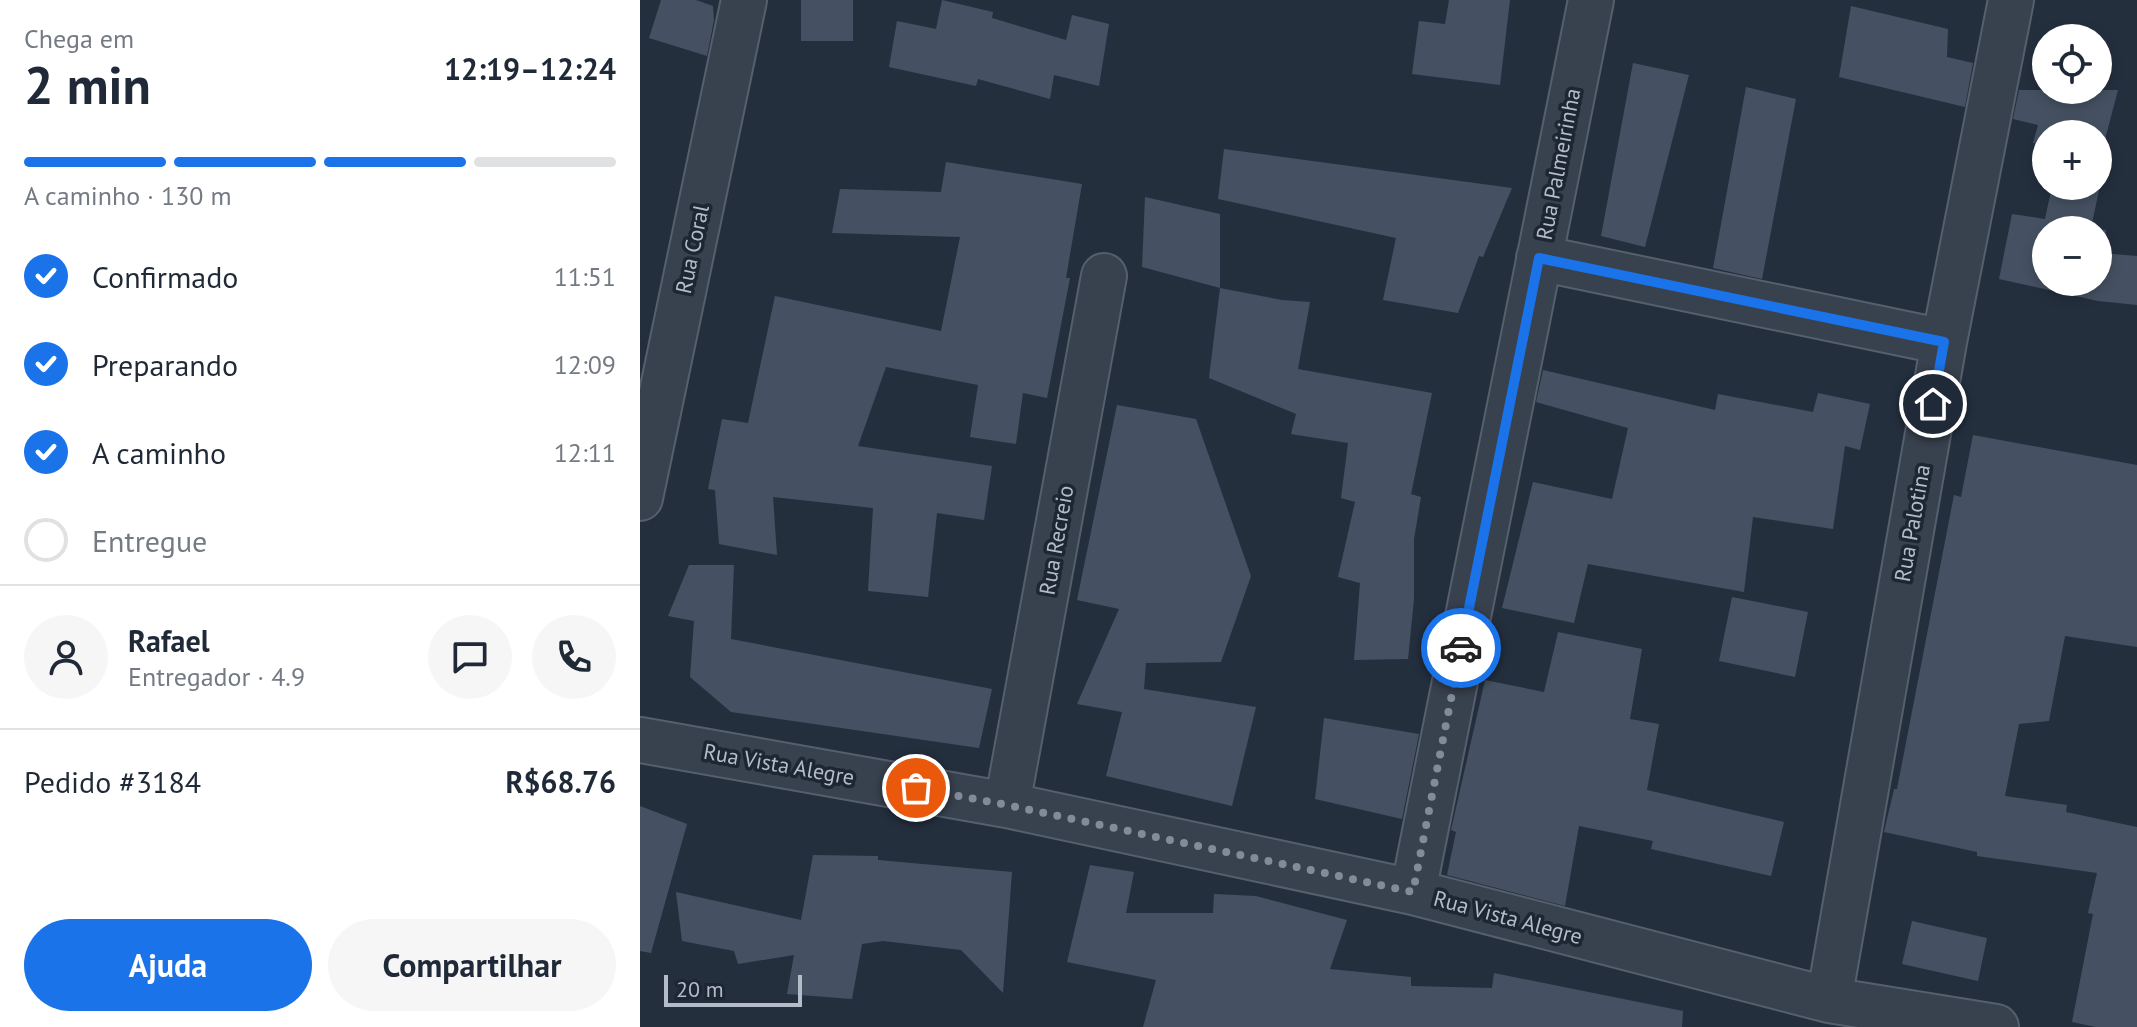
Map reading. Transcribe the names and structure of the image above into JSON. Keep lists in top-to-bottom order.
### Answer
{
  "streets": {
    "street": [
      "Rua Palmeirinha",
      "Rua Coral",
      "Rua Palotina",
      "Rua Recreio",
      "Rua Vista Alegre"
    ]
  },
  "crossings": [
    ["Rua Palmeirinha", "Rua Vista Alegre"],
    ["Rua Palotina", "Rua Vista Alegre"],
    ["Rua Recreio", "Rua Vista Alegre"]
  ],
  "scale_bar": "20 m",
  "page": {
    "heading": ["2 min", "Chega em", "12:19–12:24"],
    "panel": [
      "Rafael",
      "Entregador · 4.9",
      "Pedido #3184",
      "R$68.76"
    ],
    "map_buttons": ["+", "−"],
    "bar": "A caminho · 130 m",
    "list": [
      ["Confirmado", "11:51"],
      ["Preparando", "12:09"],
      ["A caminho", "12:11"],
      "Entregue"
    ],
    "buttons": ["Ajuda", "Compartilhar"],
    "scale": "20 m"
  }
}
